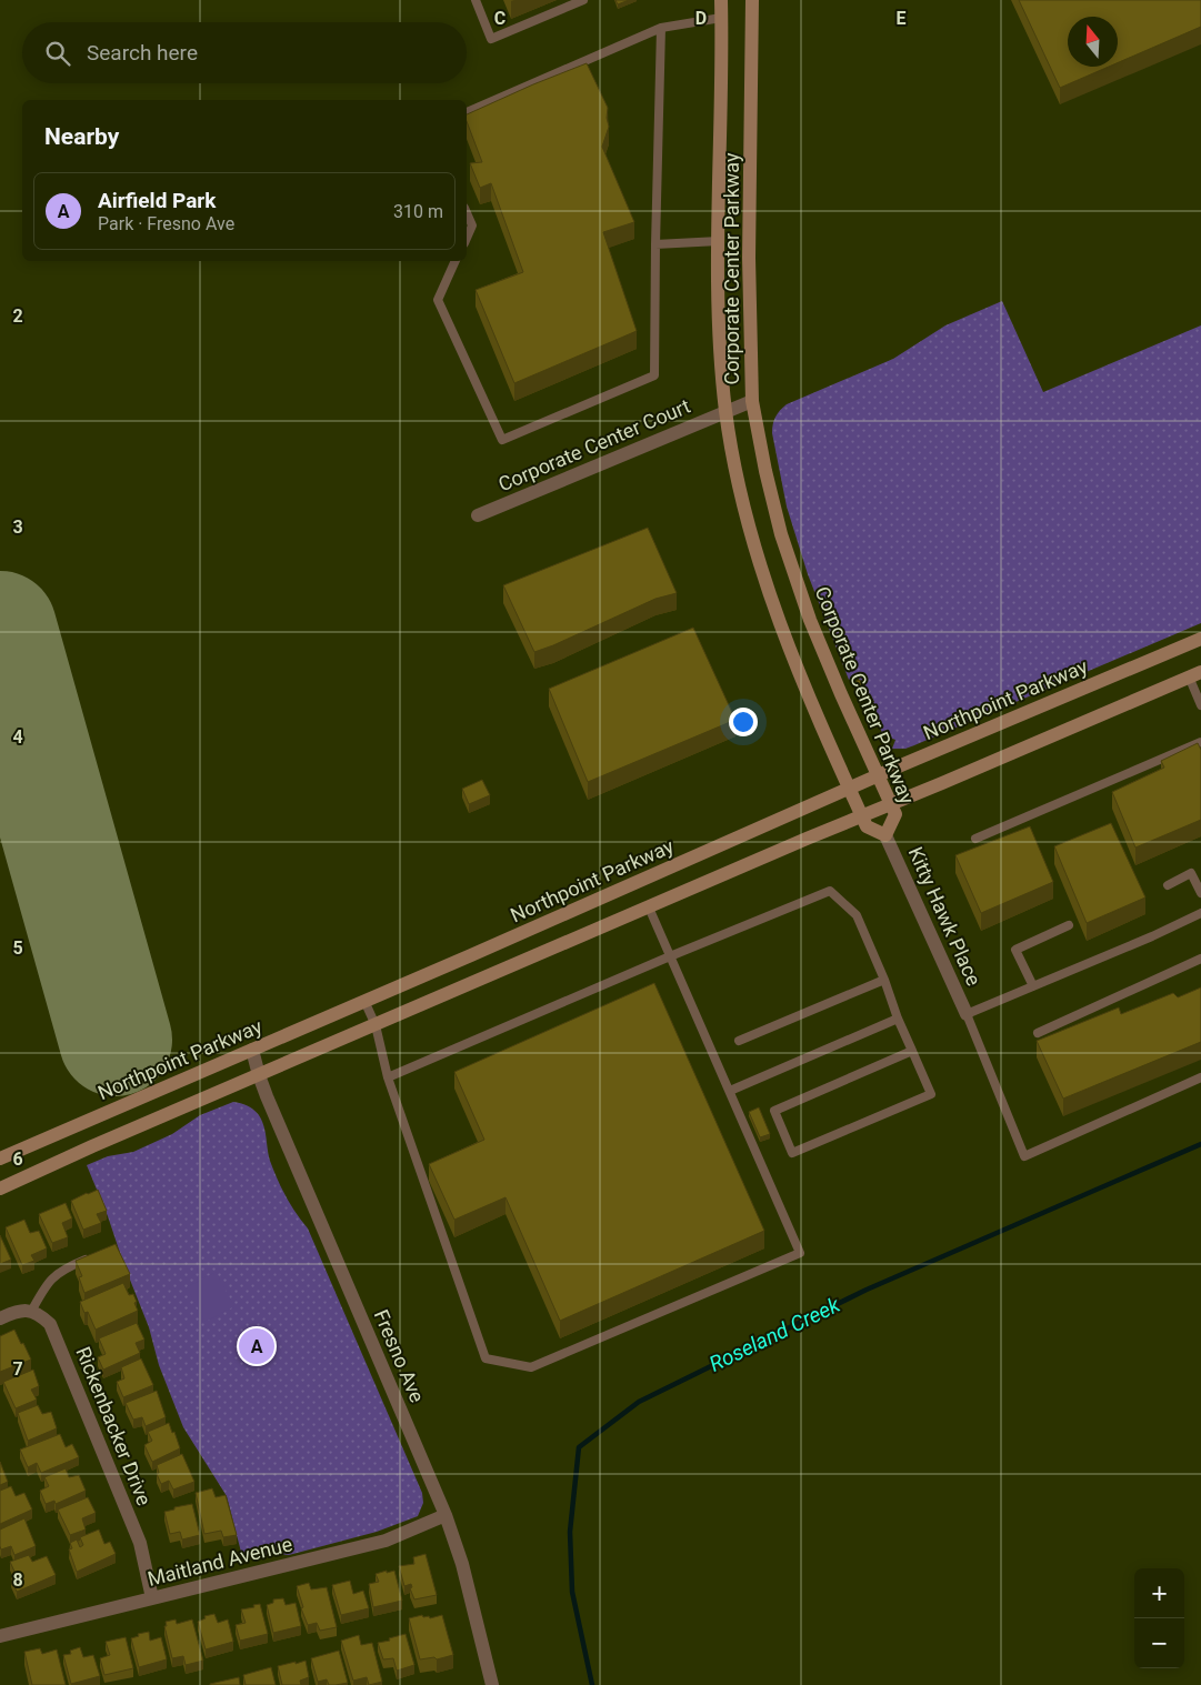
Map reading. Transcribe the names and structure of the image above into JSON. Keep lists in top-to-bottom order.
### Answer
{
  "streets": {
    "street": [
      "Corporate Center Parkway",
      "Corporate Center Court",
      "Northpoint Parkway",
      "Kitty Hawk Place",
      "Fresno Ave",
      "Rickenbacker Drive",
      "Maitland Avenue"
    ]
  },
  "crossings": [
    ["Corporate Center Parkway", "Corporate Center Court"],
    ["Corporate Center Parkway", "Northpoint Parkway"],
    ["Corporate Center Parkway", "Kitty Hawk Place"],
    ["Northpoint Parkway", "Fresno Ave"],
    ["Fresno Ave", "Maitland Avenue"],
    ["Rickenbacker Drive", "Maitland Avenue"]
  ],
  "water": ["Roseland Creek"],
  "north": "top",
  "page": {
    "search": "Search here",
    "heading": "Nearby",
    "list": [
      {
        "mark": "A",
        "name": "Airfield Park",
        "note": "Park · Fresno Ave",
        "value": "310 m"
      }
    ],
    "pins": "A",
    "map_buttons": ["+", "−"]
  },
  "grid": {
    "columns": ["C", "D", "E"],
    "rows": [
      "2",
      "3",
      "4",
      "5",
      "6",
      "7",
      "8"
    ]
  }
}
